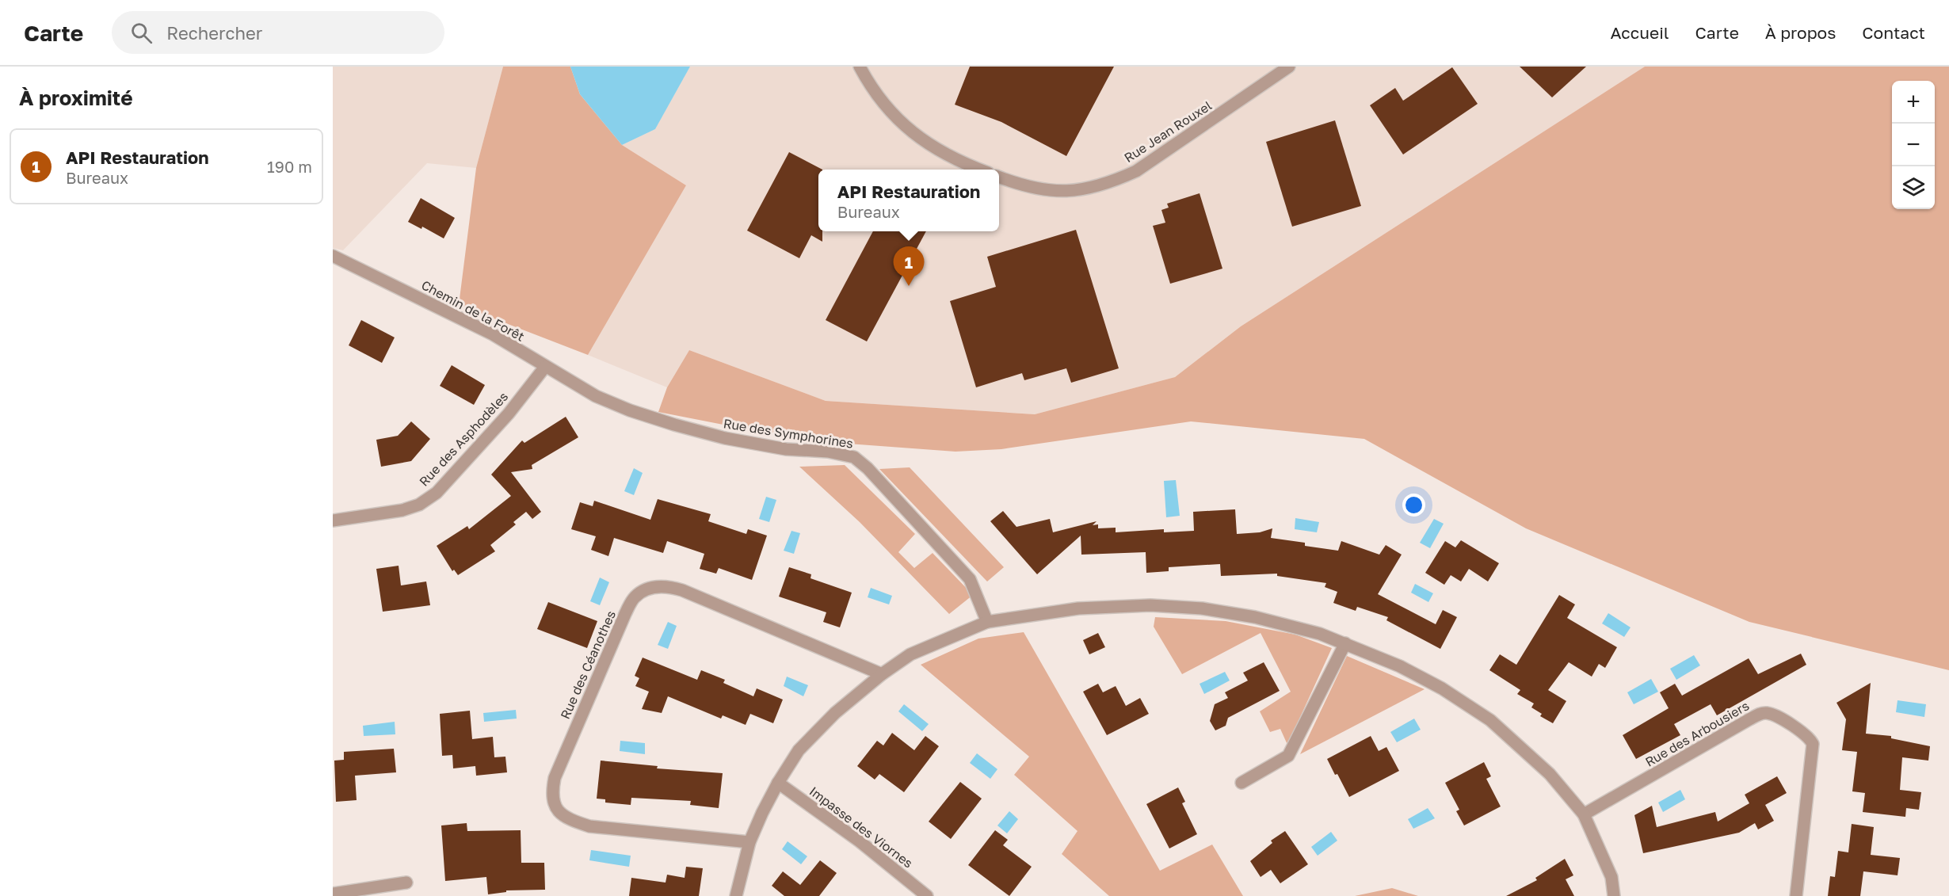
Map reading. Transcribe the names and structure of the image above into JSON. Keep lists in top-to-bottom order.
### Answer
{
  "streets": {
    "street": [
      "Rue Jean Rouxel",
      "Chemin de la Forêt",
      "Rue des Symphorines",
      "Rue des Asphodèles",
      "Rue des Céanothes",
      "Rue des Arbousiers",
      "Impasse des Viornes"
    ]
  },
  "crossings": [
    ["Chemin de la Forêt", "Rue des Symphorines"],
    ["Chemin de la Forêt", "Rue des Asphodèles"]
  ],
  "page": {
    "header": "Carte",
    "search": "Rechercher",
    "nav": [
      "Accueil",
      "Carte",
      "À propos",
      "Contact"
    ],
    "heading": "À proximité",
    "map_buttons": ["+", "−"],
    "list": [
      {
        "mark": "1",
        "name": "API Restauration",
        "note": "Bureaux",
        "value": "190 m"
      }
    ],
    "popup": ["API Restauration", "Bureaux"],
    "pins": "1"
  }
}
